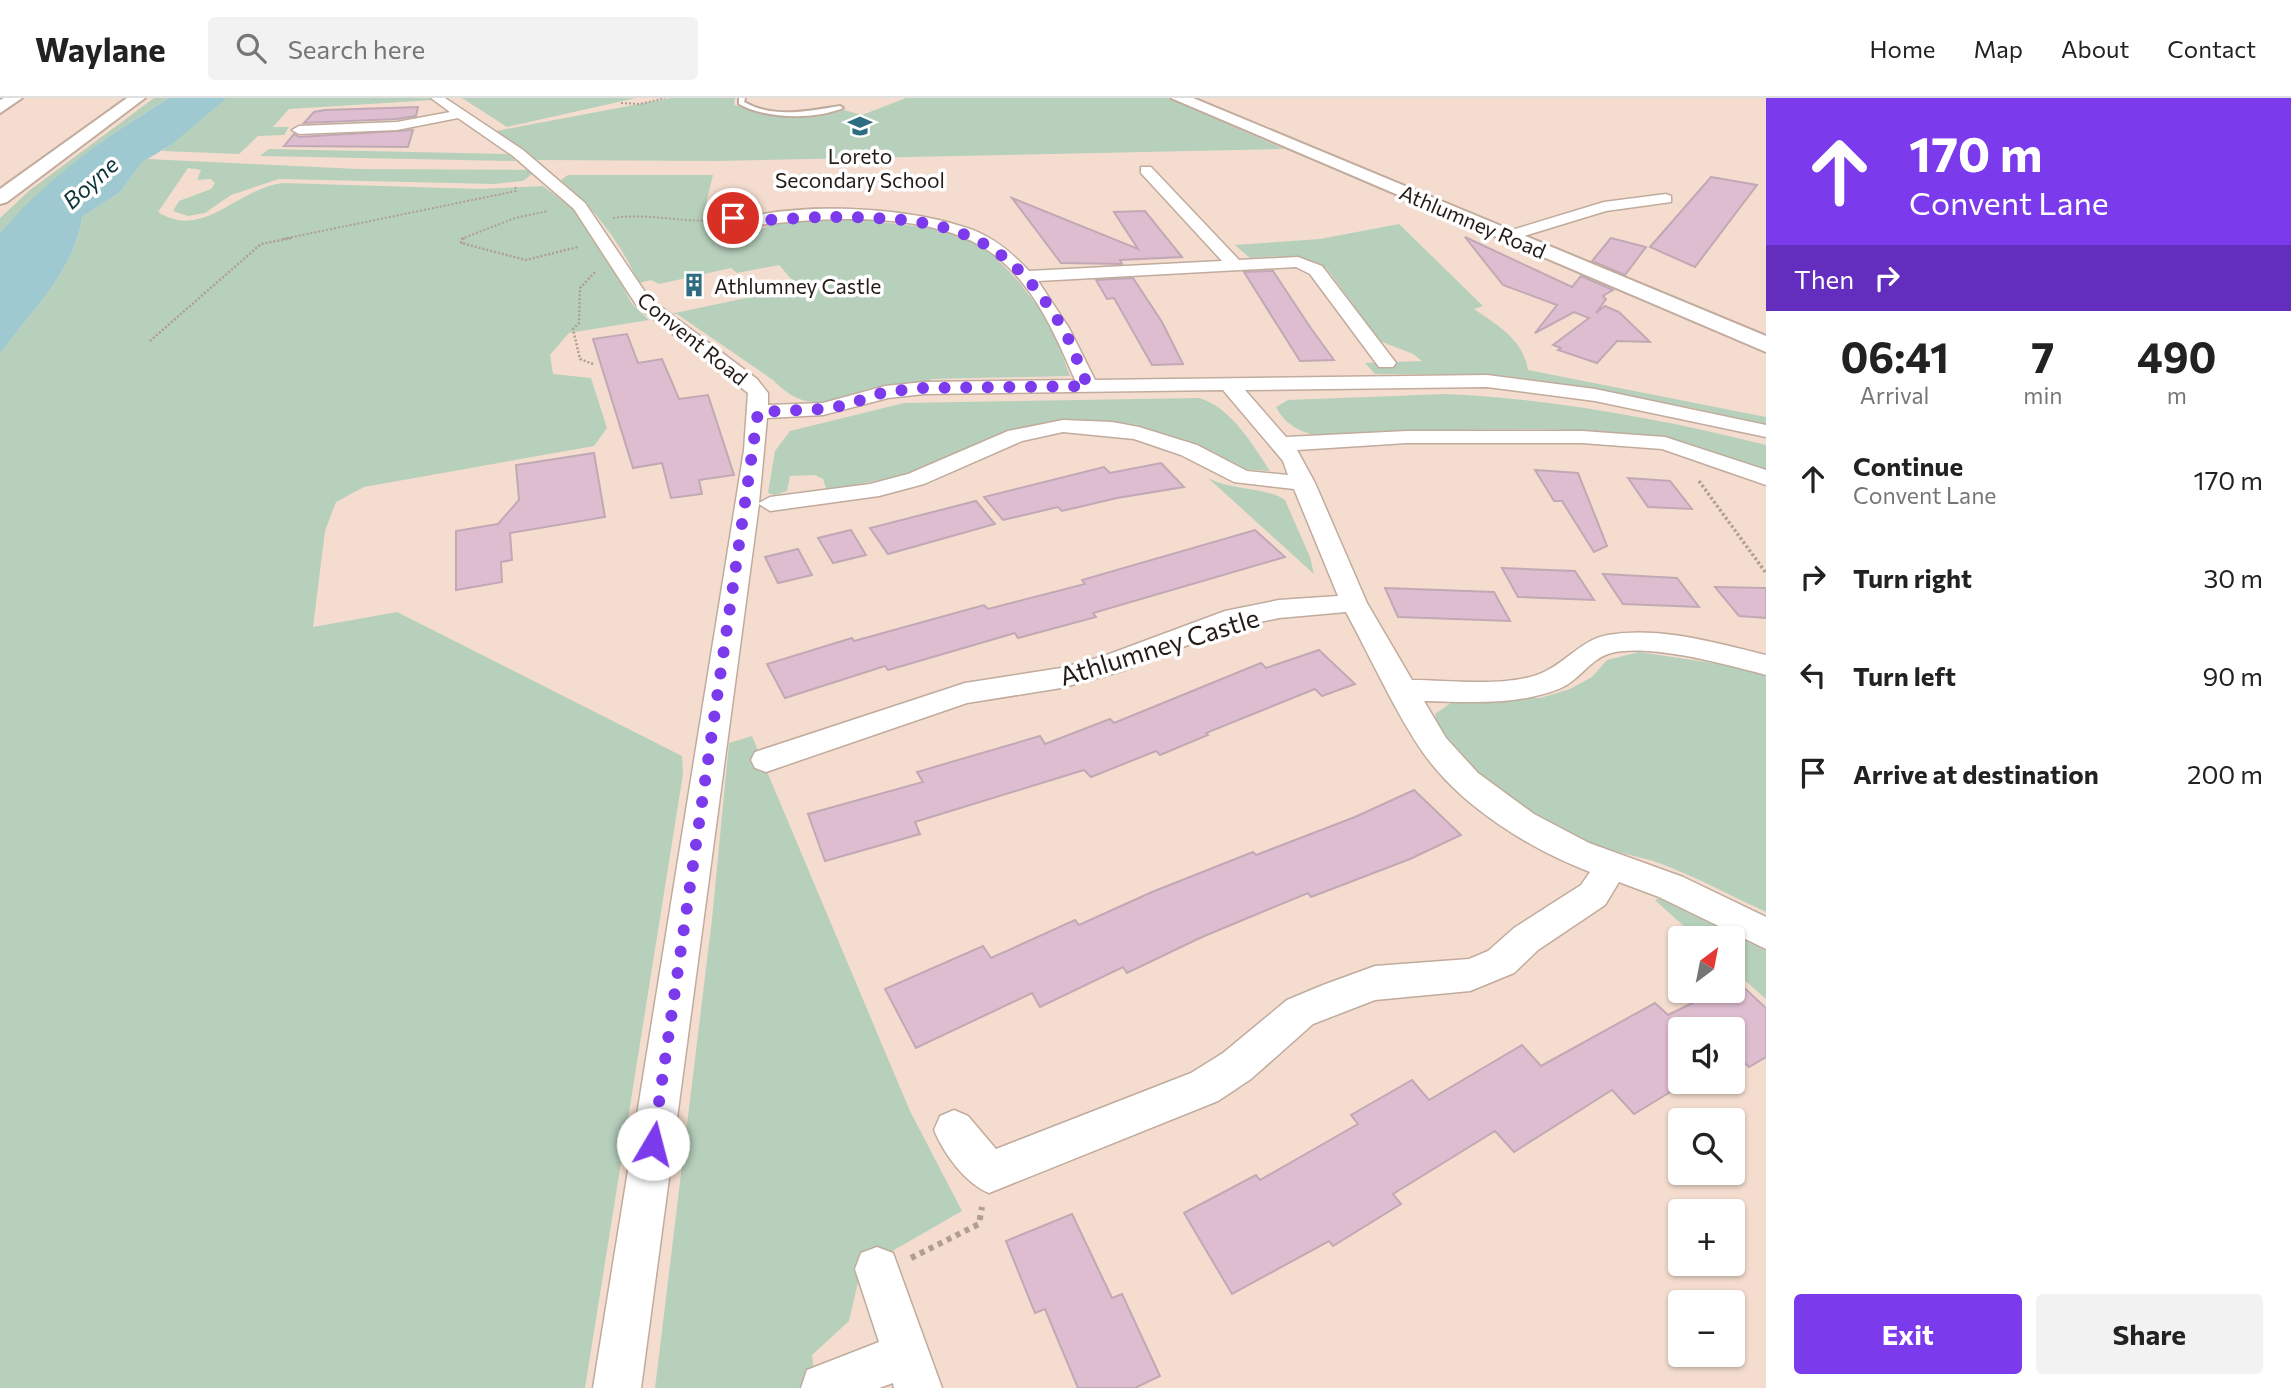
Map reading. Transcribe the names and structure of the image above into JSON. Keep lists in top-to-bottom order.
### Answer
{
  "streets": {
    "main road": ["Athlumney Road"],
    "street": ["Convent Road", "Athlumney Castle"]
  },
  "water": ["Boyne"],
  "places": {
    "school or university": ["Loreto Secondary School"],
    "building": ["Athlumney Castle"]
  },
  "north": "top right",
  "page": {
    "header": "Waylane",
    "search": "Search here",
    "nav": [
      "Home",
      "Map",
      "About",
      "Contact"
    ],
    "turn": ["170 m", "Convent Lane"],
    "then": "Then",
    "eta": [
      "06:41",
      "Arrival",
      "7",
      "min",
      "490",
      "m"
    ],
    "list": [
      {
        "name": "Continue",
        "note": "Convent Lane",
        "value": "170 m"
      },
      {
        "name": "Turn right",
        "value": "30 m"
      },
      {
        "name": "Turn left",
        "value": "90 m"
      },
      {
        "name": "Arrive at destination",
        "value": "200 m"
      }
    ],
    "map_buttons": ["+", "−"],
    "buttons": ["Exit", "Share"]
  }
}
